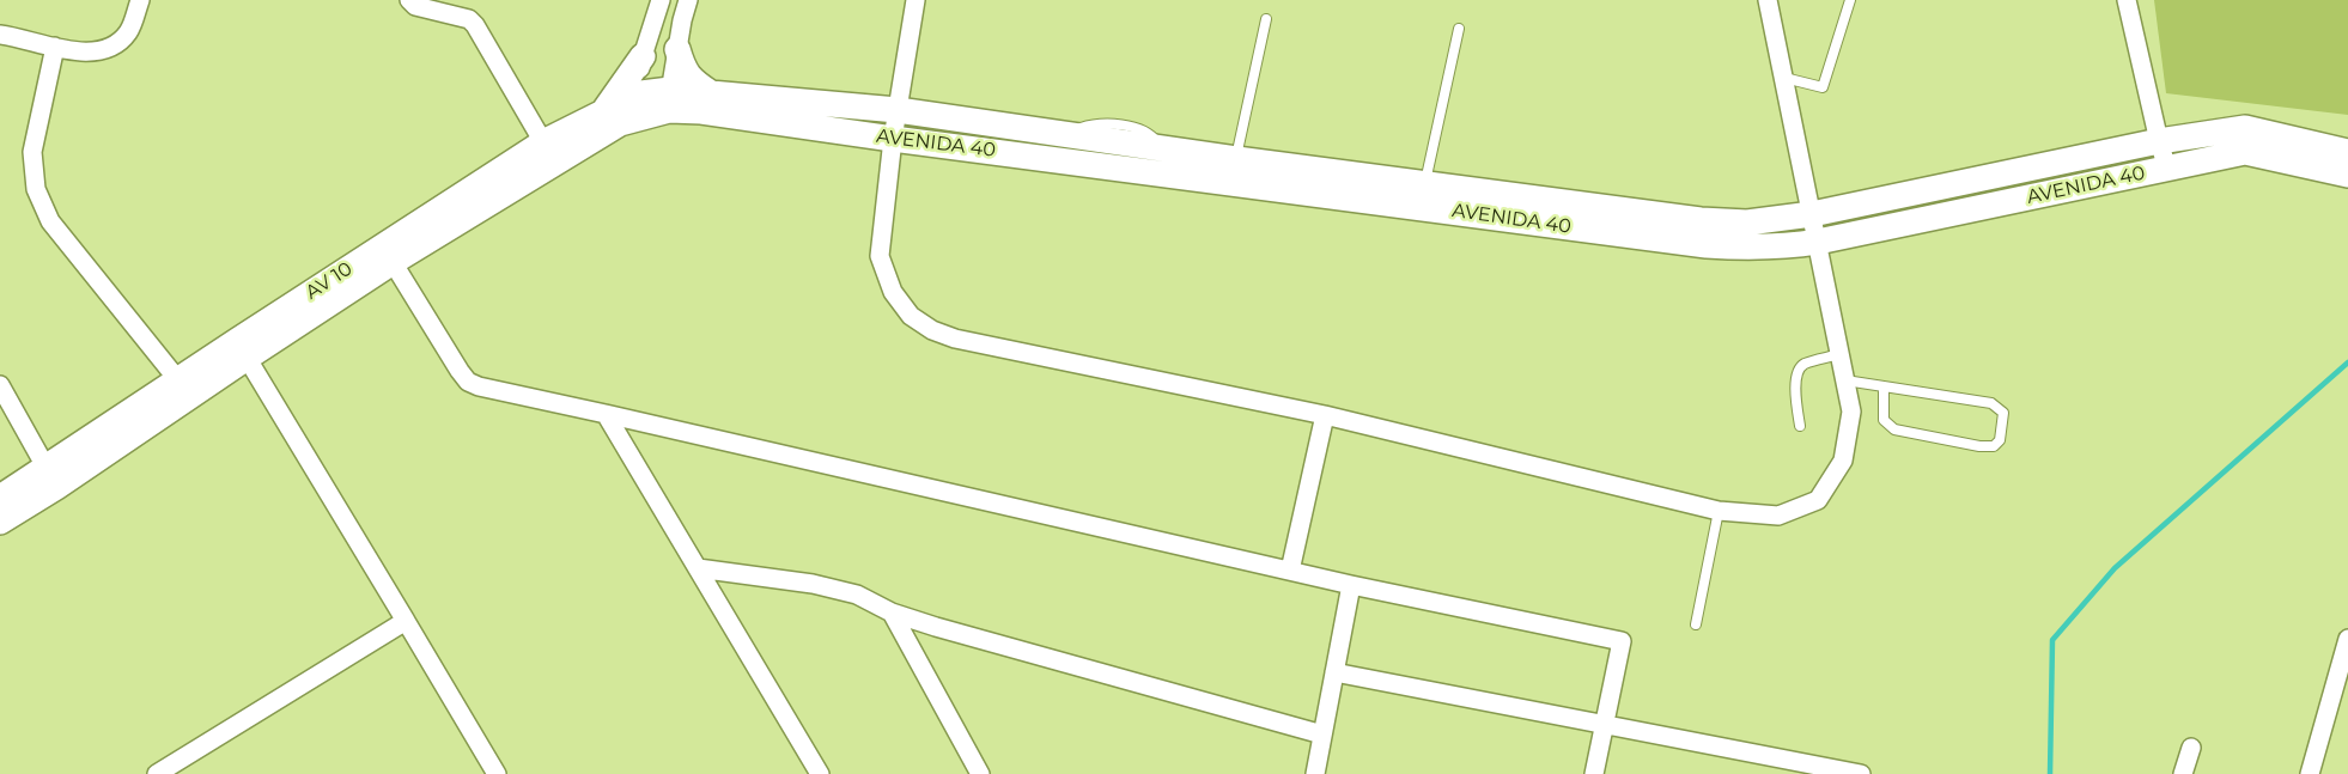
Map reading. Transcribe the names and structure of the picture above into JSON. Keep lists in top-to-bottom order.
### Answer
{
  "streets": {
    "street": ["AVENIDA 40", "AV 10"]
  },
  "crossings": [
    ["AVENIDA 40", "AV 10"]
  ]
}
